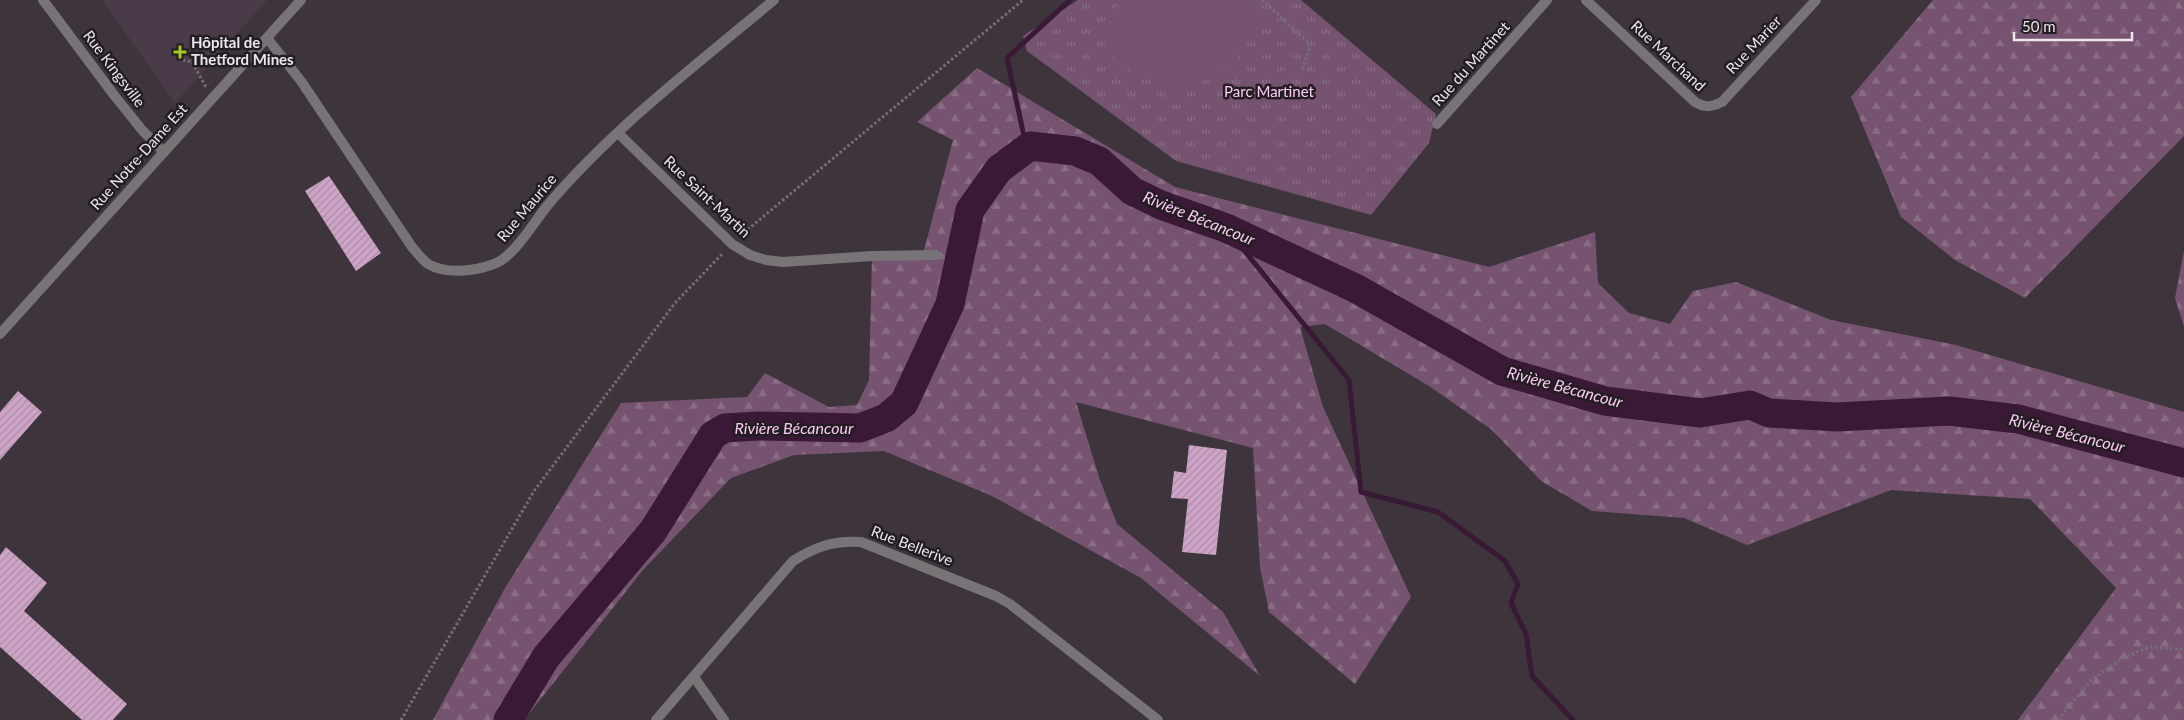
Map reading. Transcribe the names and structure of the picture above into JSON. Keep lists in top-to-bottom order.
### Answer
{
  "streets": {
    "street": [
      "Rue Marier",
      "Rue Marchand",
      "Rue du Martinet",
      "Rue Kingsville",
      "Rue Notre-Dame Est",
      "Rue Saint-Martin",
      "Rue Maurice",
      "Rue Bellerive"
    ]
  },
  "crossings": [
    ["Rue Marier", "Rue Marchand"],
    ["Rue Kingsville", "Rue Notre-Dame Est"],
    ["Rue Notre-Dame Est", "Rue Maurice"],
    ["Rue Saint-Martin", "Rue Maurice"]
  ],
  "water": ["Rivière Bécancour"],
  "parks": ["Parc Martinet"],
  "places": {
    "health": ["Hôpital de Thetford Mines"]
  },
  "scale_bar": "50 m"
}
